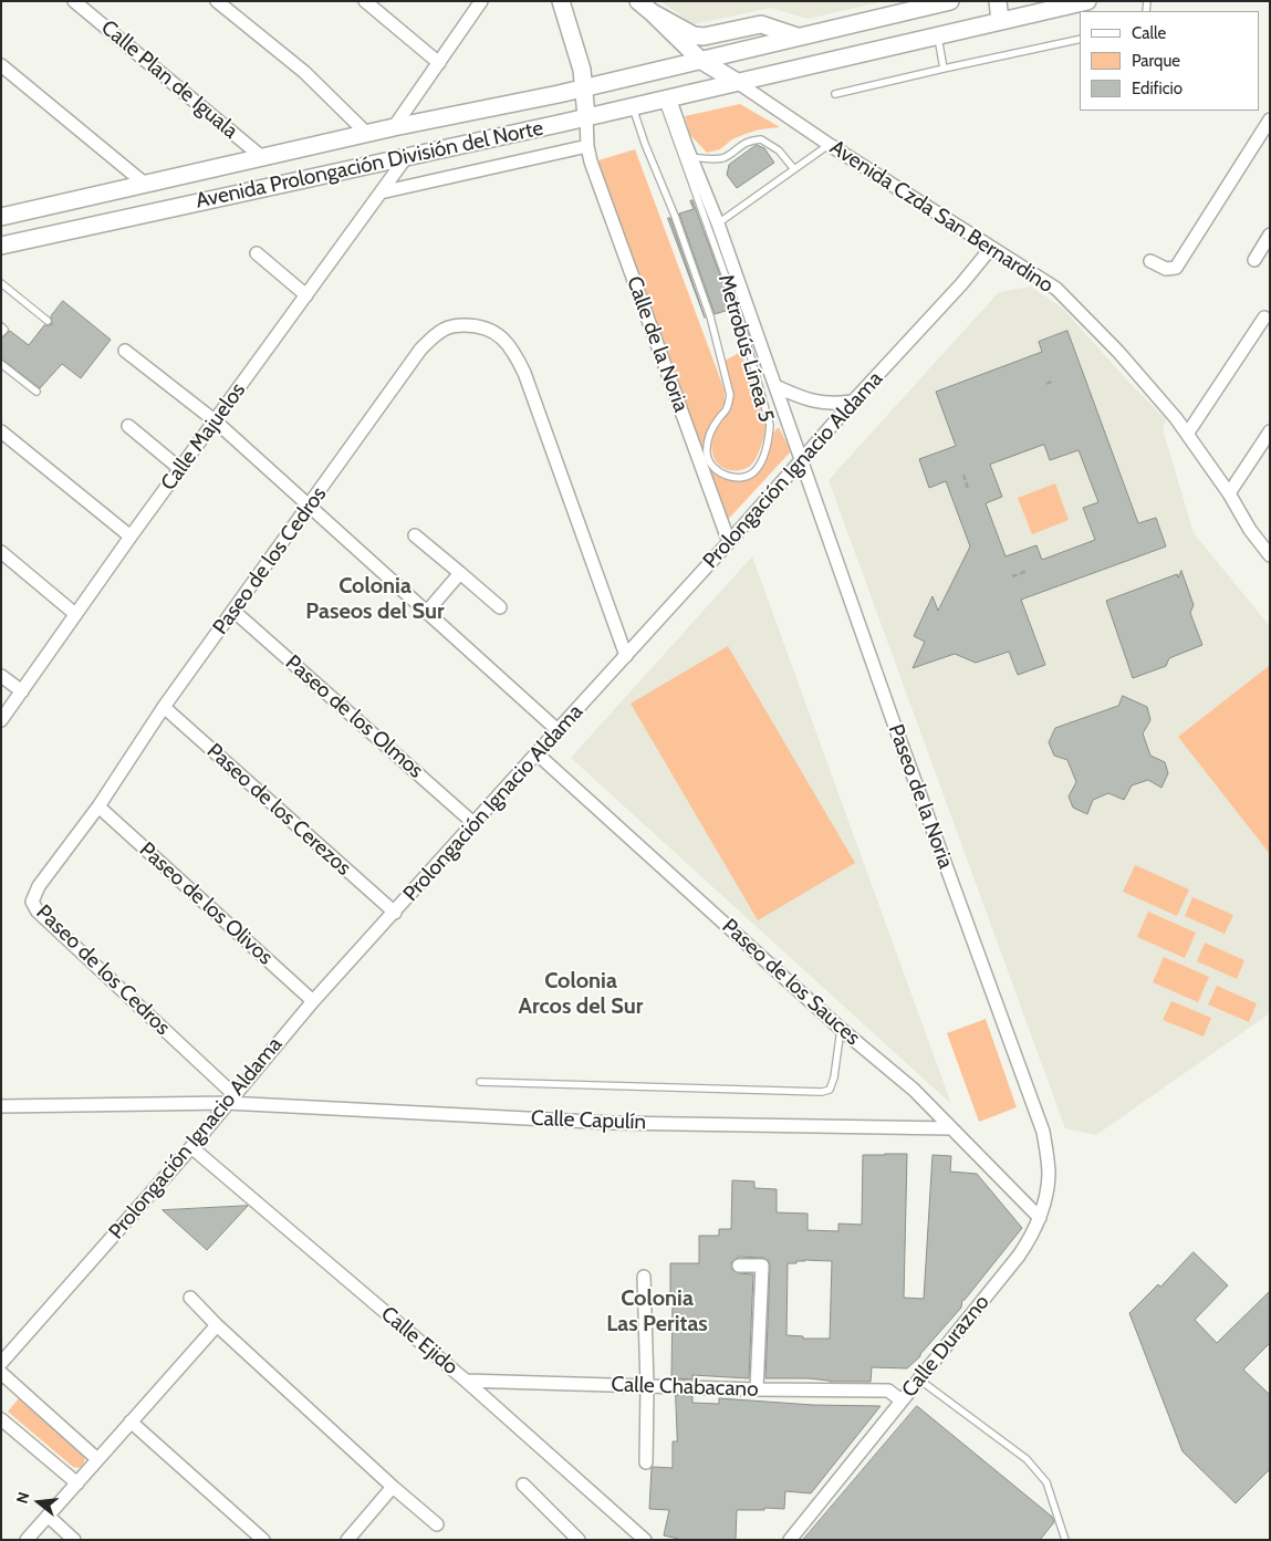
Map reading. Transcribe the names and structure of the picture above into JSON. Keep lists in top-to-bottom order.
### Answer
{
  "streets": {
    "main road": ["Avenida Prolongación División del Norte"],
    "street": [
      "Calle Plan de Iguala",
      "Avenida Czda San Bernardino",
      "Calle de la Noria",
      "Calle Majuelos",
      "Prolongación Ignacio Aldama",
      "Paseo de los Cedros",
      "Paseo de los Olmos",
      "Paseo de la Noria",
      "Paseo de los Cerezos",
      "Paseo de los Olivos",
      "Paseo de los Sauces",
      "Calle Capulín",
      "Calle Ejido",
      "Calle Durazno",
      "Calle Chabacano"
    ],
    "lane": ["Metrobús Línea 5"]
  },
  "crossings": [
    ["Calle Plan de Iguala", "Avenida Prolongación División del Norte"],
    ["Avenida Prolongación División del Norte", "Avenida Czda San Bernardino"],
    ["Avenida Prolongación División del Norte", "Calle de la Noria"],
    ["Avenida Prolongación División del Norte", "Metrobús Línea 5"],
    ["Avenida Prolongación División del Norte", "Calle Majuelos"],
    ["Avenida Czda San Bernardino", "Prolongación Ignacio Aldama"],
    ["Calle de la Noria", "Prolongación Ignacio Aldama"],
    ["Prolongación Ignacio Aldama", "Paseo de los Cedros"],
    ["Prolongación Ignacio Aldama", "Paseo de los Olmos"],
    ["Prolongación Ignacio Aldama", "Paseo de la Noria"],
    ["Prolongación Ignacio Aldama", "Paseo de los Cerezos"],
    ["Prolongación Ignacio Aldama", "Paseo de los Olivos"],
    ["Prolongación Ignacio Aldama", "Paseo de los Sauces"],
    ["Prolongación Ignacio Aldama", "Calle Capulín"],
    ["Prolongación Ignacio Aldama", "Calle Ejido"],
    ["Paseo de los Cedros", "Paseo de los Olmos"],
    ["Paseo de los Cedros", "Paseo de los Cerezos"],
    ["Paseo de los Cedros", "Paseo de los Olivos"],
    ["Paseo de los Cedros", "Calle Capulín"],
    ["Paseo de la Noria", "Calle Durazno"],
    ["Paseo de los Sauces", "Calle Capulín"],
    ["Paseo de los Sauces", "Calle Durazno"],
    ["Calle Ejido", "Calle Chabacano"],
    ["Calle Durazno", "Calle Chabacano"]
  ],
  "districts": ["Colonia Paseos del Sur", "Colonia Arcos del Sur", "Colonia Las Peritas"],
  "legend": ["Calle", "Parque", "Edificio"],
  "north": "left"
}
